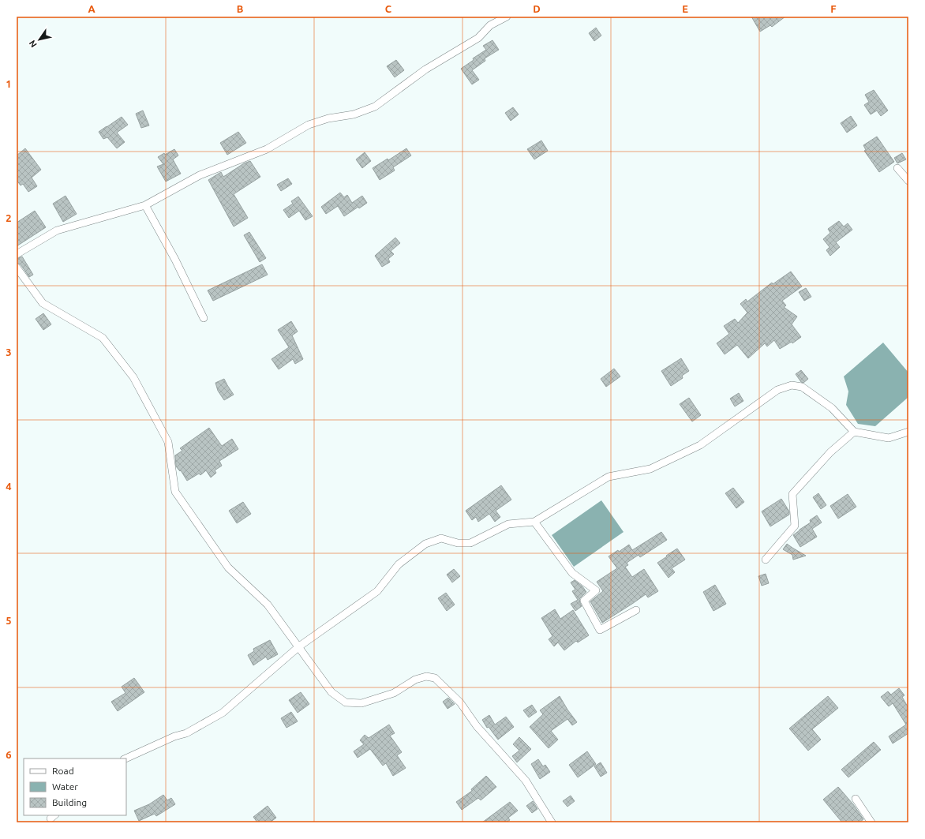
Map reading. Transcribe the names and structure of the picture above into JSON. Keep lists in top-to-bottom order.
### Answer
{
  "legend": ["Road", "Water", "Building"],
  "north": "bottom left",
  "grid": {
    "columns": [
      "A",
      "B",
      "C",
      "D",
      "E",
      "F"
    ],
    "rows": [
      "1",
      "2",
      "3",
      "4",
      "5",
      "6"
    ]
  }
}
